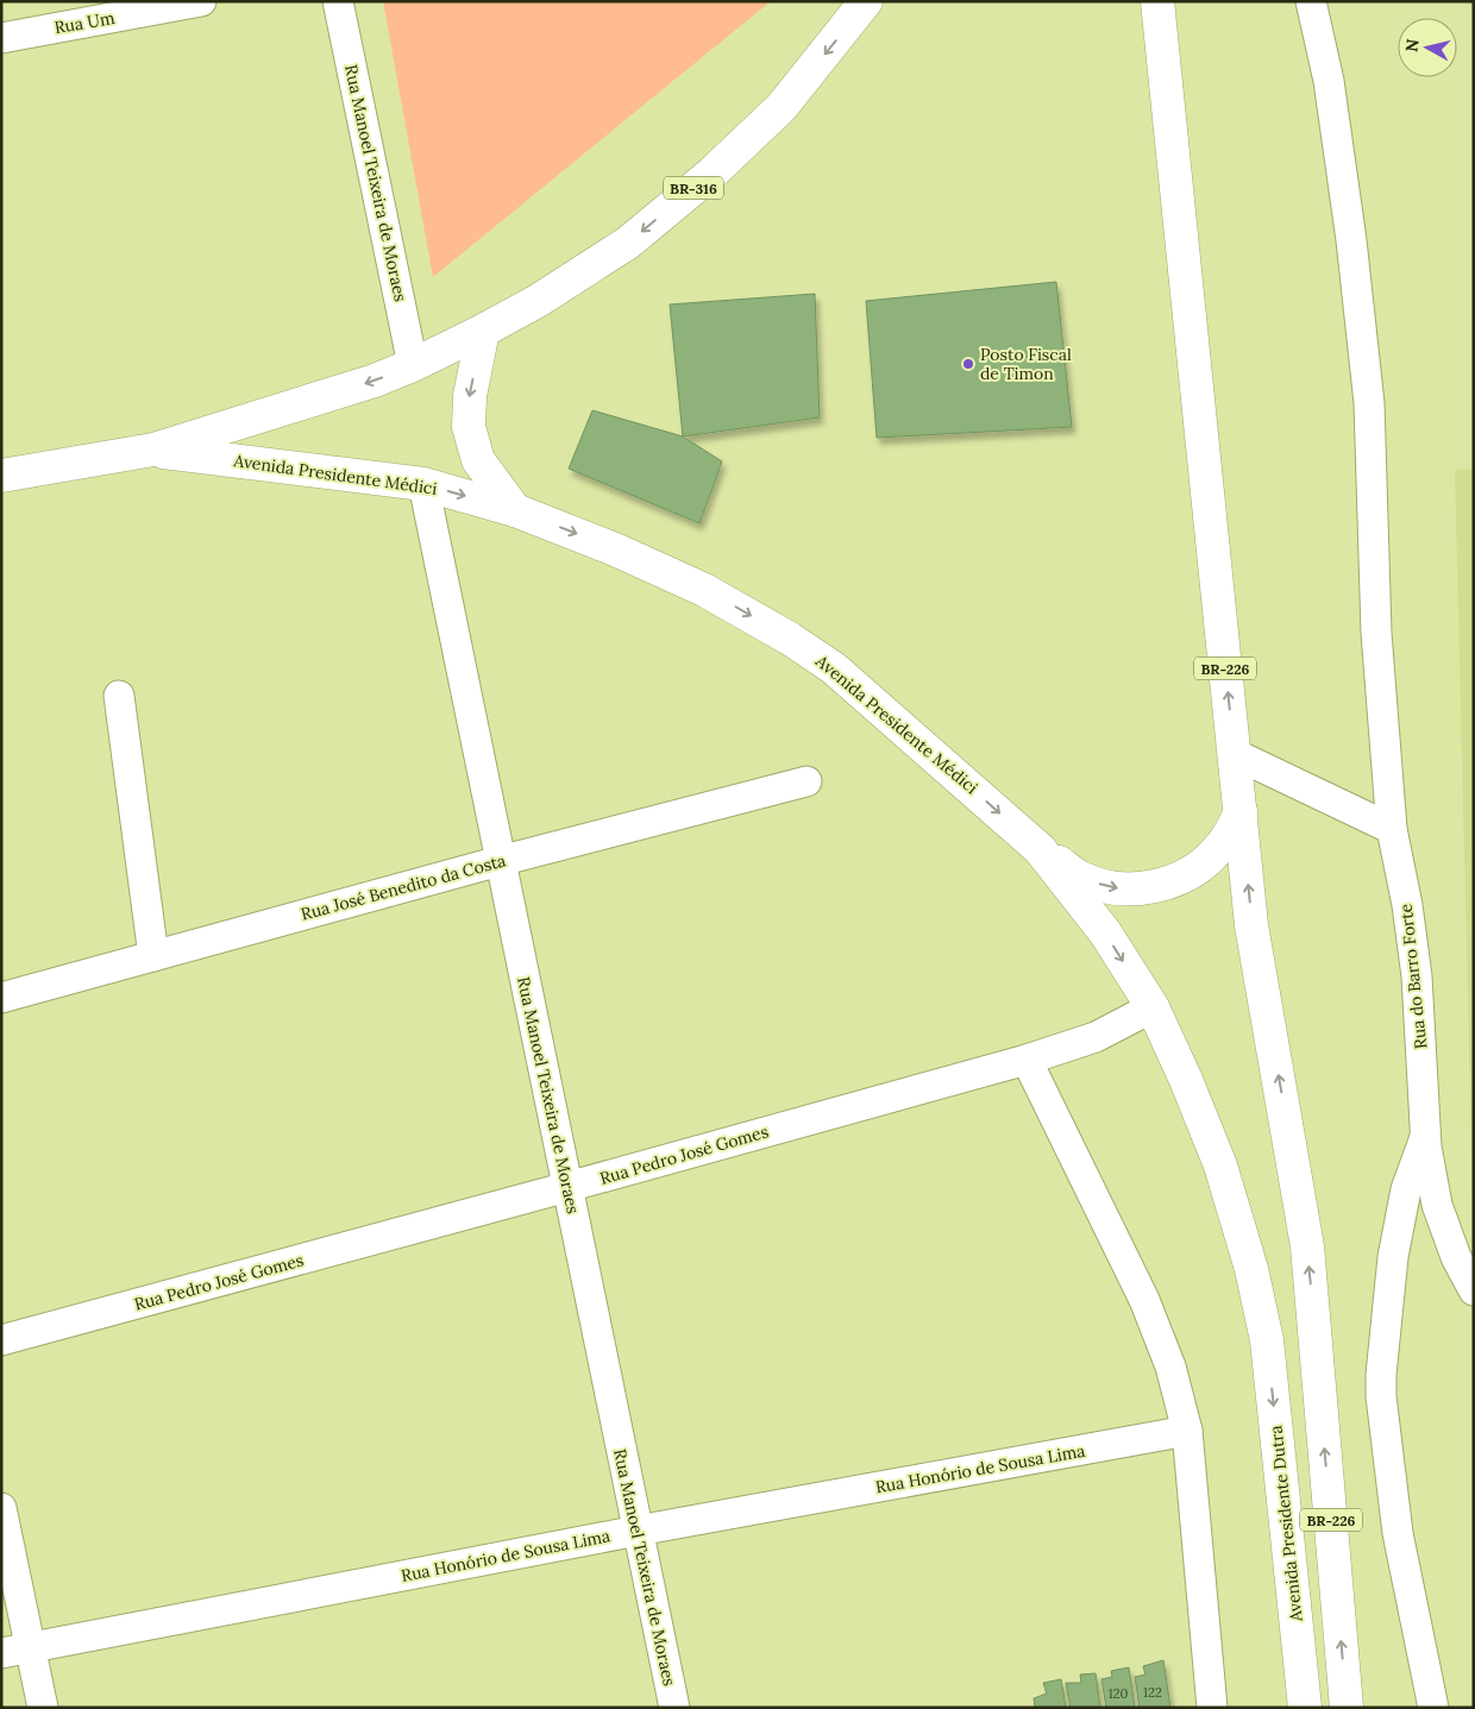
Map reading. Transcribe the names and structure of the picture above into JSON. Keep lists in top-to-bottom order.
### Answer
{
  "streets": {
    "main road": [
      "BR-316",
      "Avenida Presidente Médici",
      "BR-226",
      "Avenida Presidente Dutra"
    ],
    "street": [
      "Rua Um",
      "Rua Manoel Teixeira de Moraes",
      "Rua José Benedito da Costa",
      "Rua do Barro Forte",
      "Rua Pedro José Gomes",
      "Rua Honório de Sousa Lima"
    ]
  },
  "crossings": [
    ["Rua Manoel Teixeira de Moraes", "Avenida Presidente Médici"],
    ["Rua Manoel Teixeira de Moraes", "Rua José Benedito da Costa"],
    ["Rua Manoel Teixeira de Moraes", "Rua Pedro José Gomes"],
    ["Rua Manoel Teixeira de Moraes", "Rua Honório de Sousa Lima"],
    ["Avenida Presidente Médici", "Rua Pedro José Gomes"],
    ["Avenida Presidente Médici", "Avenida Presidente Dutra"]
  ],
  "places": ["Posto Fiscal de Timon"],
  "house_numbers": ["122", "120"],
  "north": "left"
}
